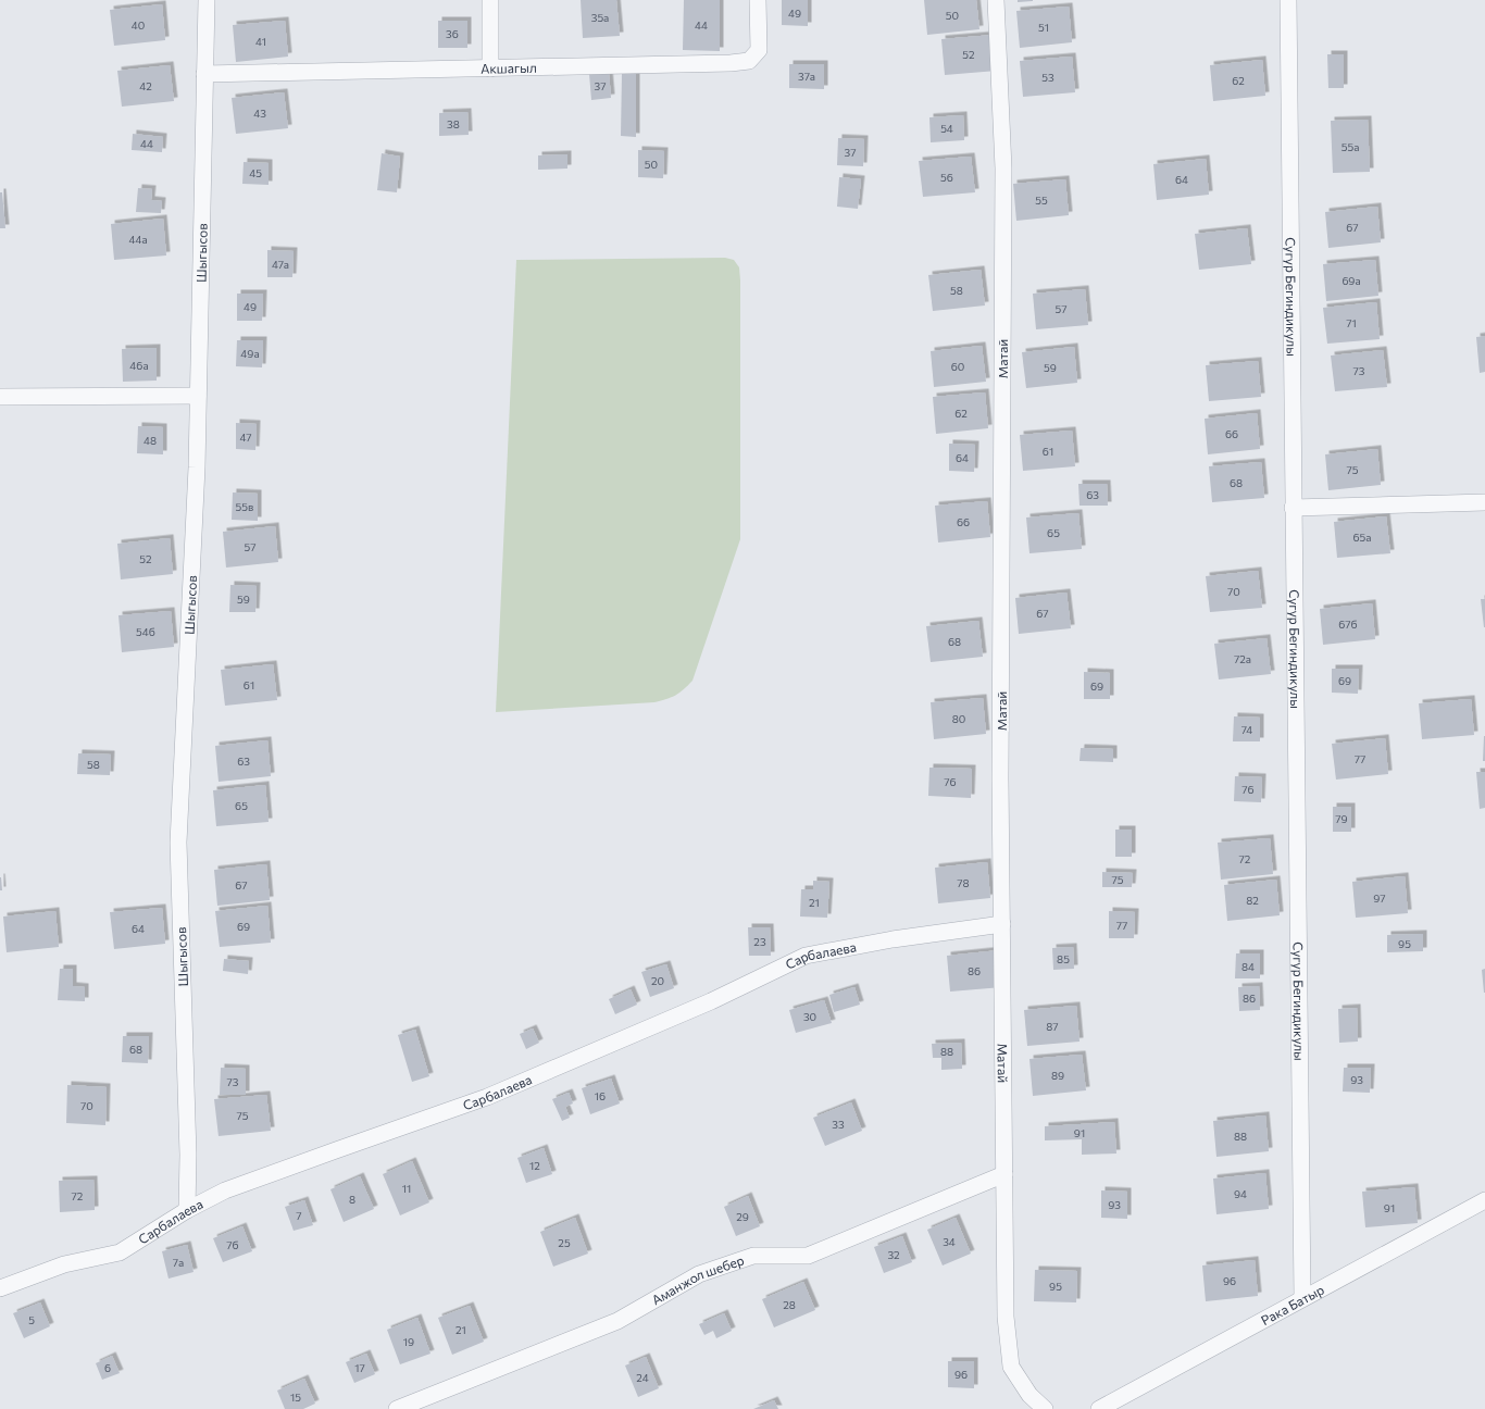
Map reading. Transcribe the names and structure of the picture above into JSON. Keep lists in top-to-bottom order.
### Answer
{
  "streets": {
    "street": [
      "Акшагыл",
      "Шыгысов",
      "Сугур Бегиндикулы",
      "Матай",
      "Сарбалаева",
      "Аманжол шебер",
      "Рака Батыр"
    ]
  },
  "crossings": [
    ["Акшагыл", "Шыгысов"],
    ["Шыгысов", "Сарбалаева"],
    ["Сугур Бегиндикулы", "Рака Батыр"],
    ["Матай", "Сарбалаева"],
    ["Матай", "Аманжол шебер"]
  ],
  "house_numbers": [
    "49",
    "50",
    "35а",
    "40",
    "44",
    "51",
    "36",
    "41",
    "52",
    "37а",
    "53",
    "62",
    "42",
    "37",
    "43",
    "38",
    "54",
    "44",
    "55а",
    "37",
    "50",
    "45",
    "56",
    "64",
    "55",
    "67",
    "44а",
    "47а",
    "69а",
    "58",
    "49",
    "57",
    "71",
    "49а",
    "46а",
    "60",
    "59",
    "73",
    "62",
    "66",
    "47",
    "48",
    "61",
    "64",
    "75",
    "68",
    "63",
    "55в",
    "66",
    "65",
    "65а",
    "57",
    "52",
    "70",
    "59",
    "67",
    "67б",
    "54б",
    "68",
    "72а",
    "69",
    "61",
    "69",
    "80",
    "74",
    "77",
    "63",
    "58",
    "76",
    "76",
    "65",
    "79",
    "72",
    "75",
    "78",
    "67",
    "97",
    "82",
    "21",
    "77",
    "69",
    "64",
    "23",
    "95",
    "85",
    "84",
    "86",
    "20",
    "86",
    "30",
    "87",
    "68",
    "88",
    "89",
    "93",
    "73",
    "16",
    "70",
    "75",
    "33",
    "91",
    "88",
    "12",
    "11",
    "94",
    "72",
    "8",
    "93",
    "91",
    "7",
    "29",
    "34",
    "25",
    "7б",
    "32",
    "7а",
    "96",
    "95",
    "28",
    "5",
    "21",
    "19",
    "6",
    "17",
    "96",
    "24",
    "15"
  ]
}
